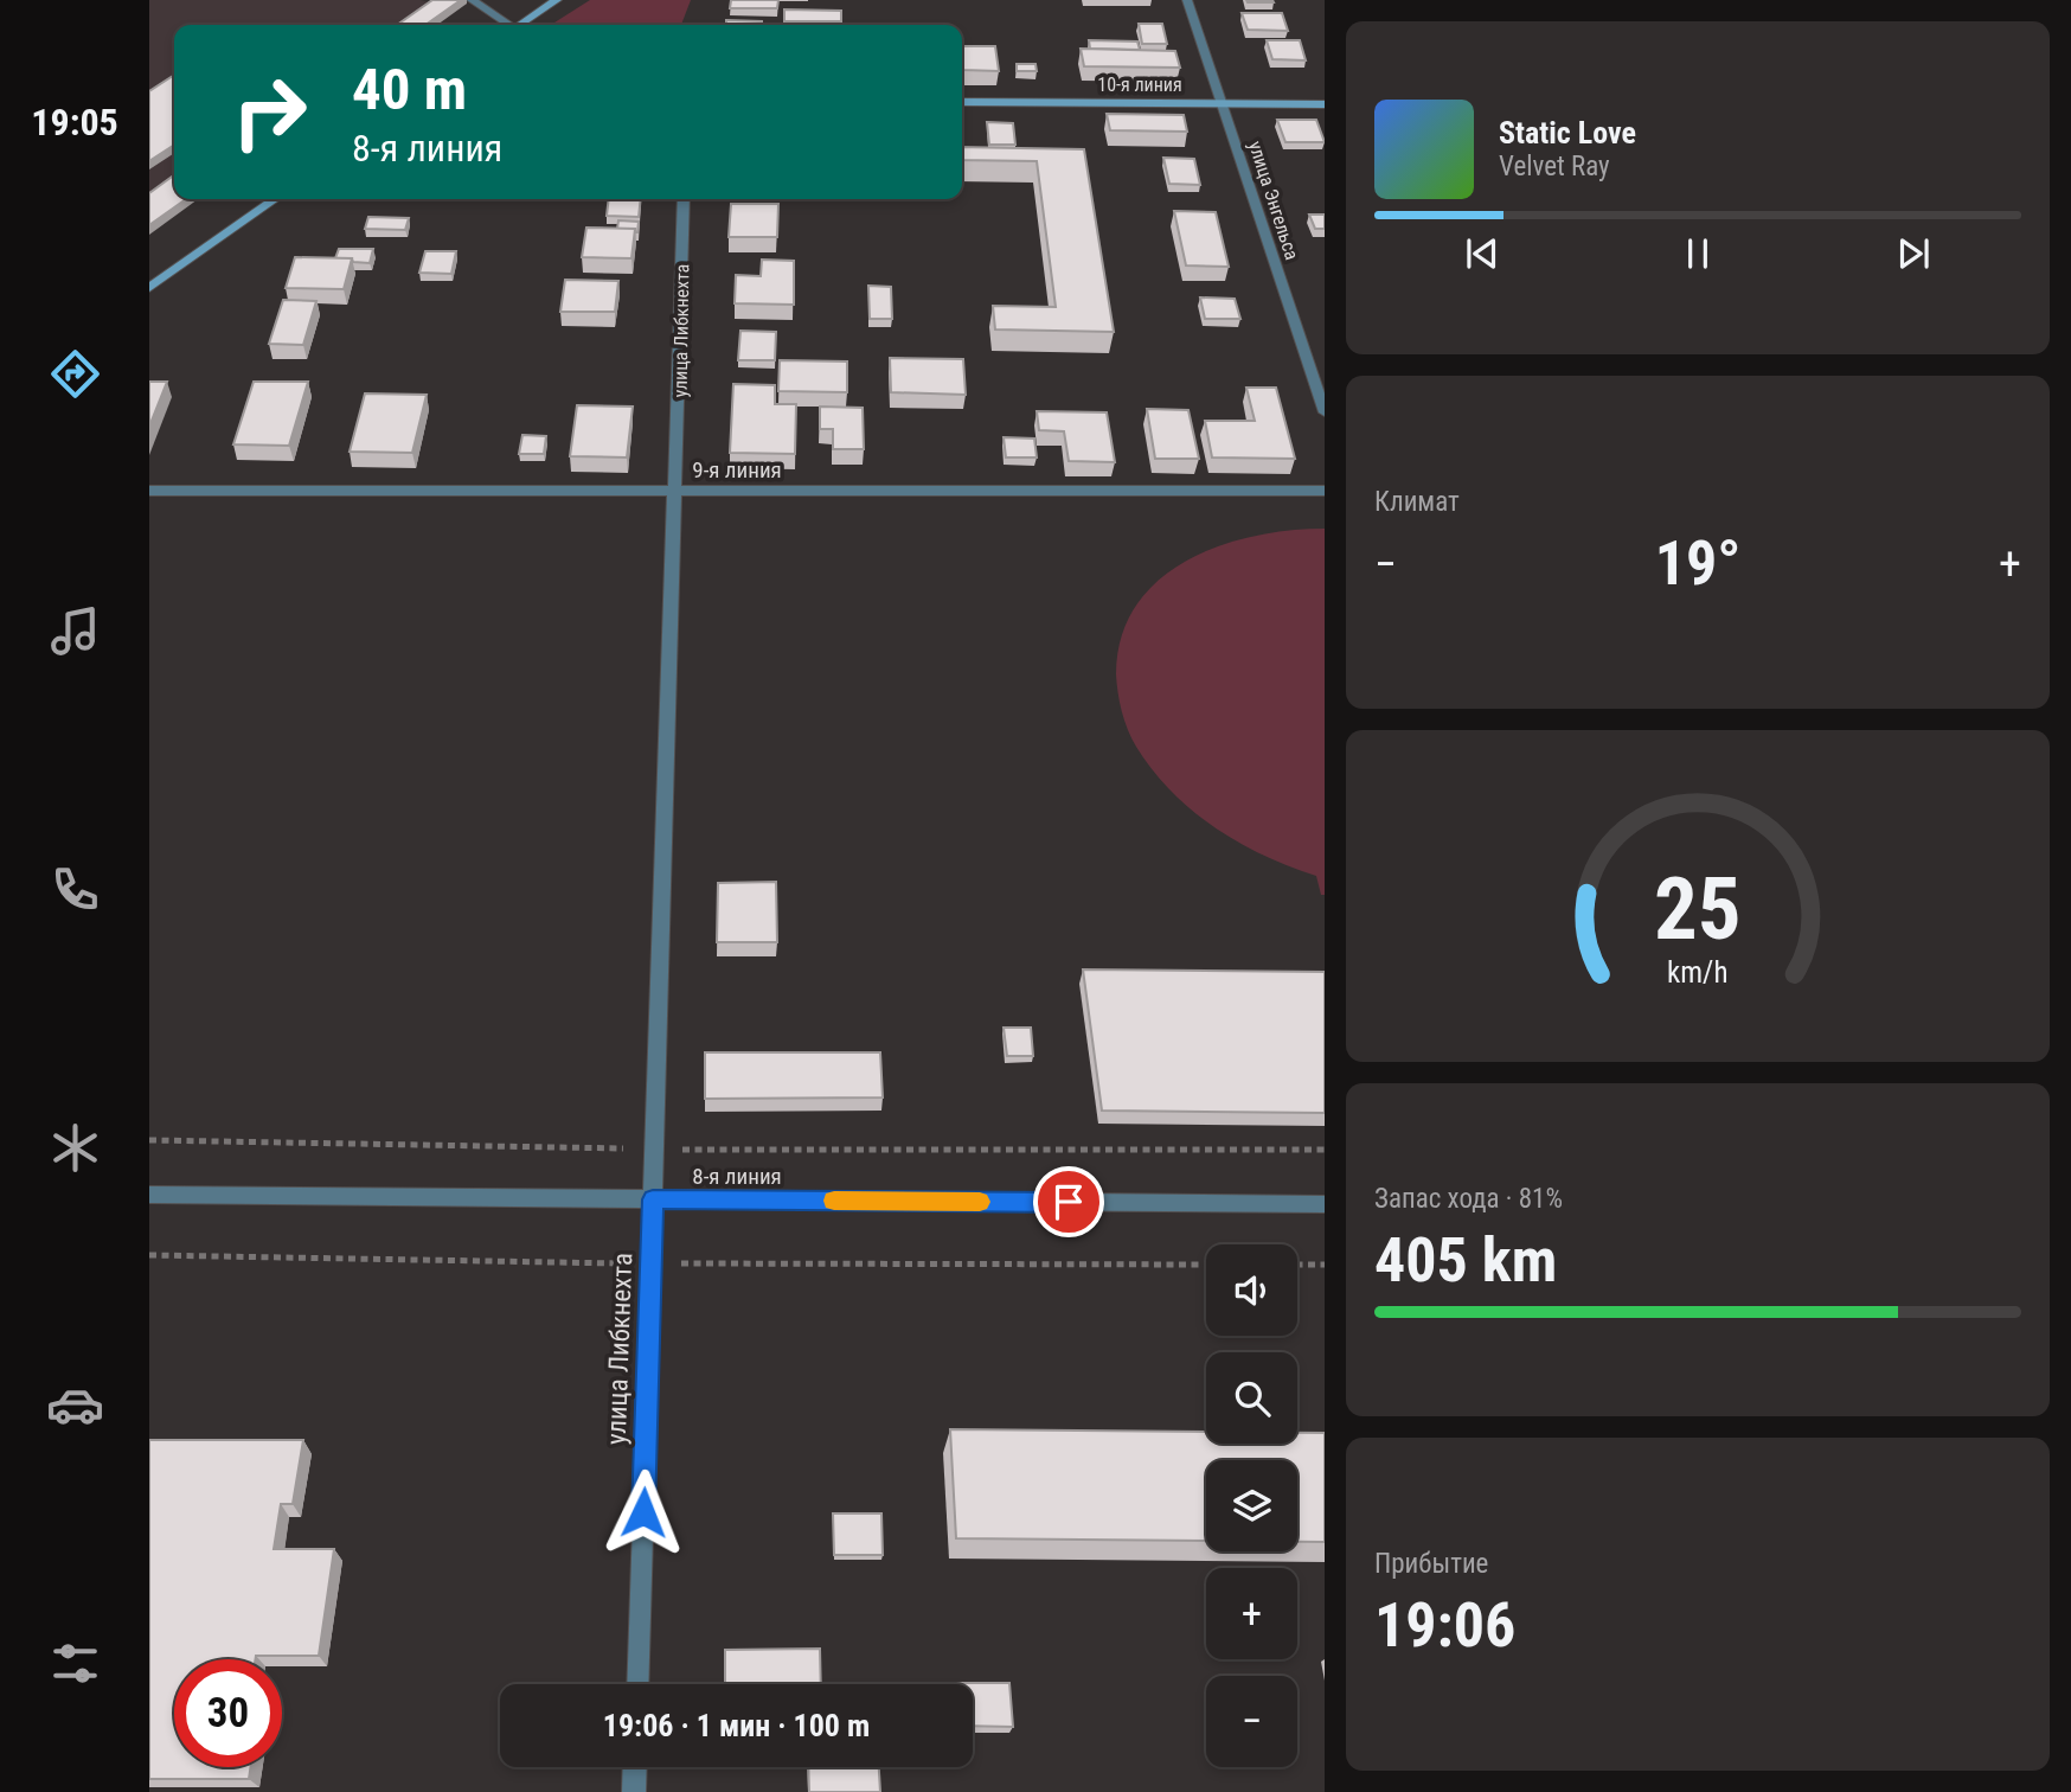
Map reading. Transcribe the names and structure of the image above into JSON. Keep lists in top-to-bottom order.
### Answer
{
  "streets": {
    "street": [
      "10-я линия",
      "улица Энгельса",
      "улица Либкнехта",
      "9-я линия",
      "8-я линия"
    ]
  },
  "crossings": [
    ["10-я линия", "улица Энгельса"],
    ["улица Либкнехта", "9-я линия"],
    ["улица Либкнехта", "8-я линия"]
  ],
  "page": {
    "tabs": "19:05",
    "turn": ["40 m", "8-я линия"],
    "song": ["Static Love", "Velvet Ray"],
    "tile": [
      "Климат",
      ["Запас хода · 81%", "405 km"],
      ["Прибытие", "19:06"]
    ],
    "heat": ["−", "19°", "+"],
    "map_buttons": ["+", "−"],
    "limit": "30",
    "trip": "19:06 · 1 мин · 100 m",
    "gauge": ["25", "km/h"]
  }
}
